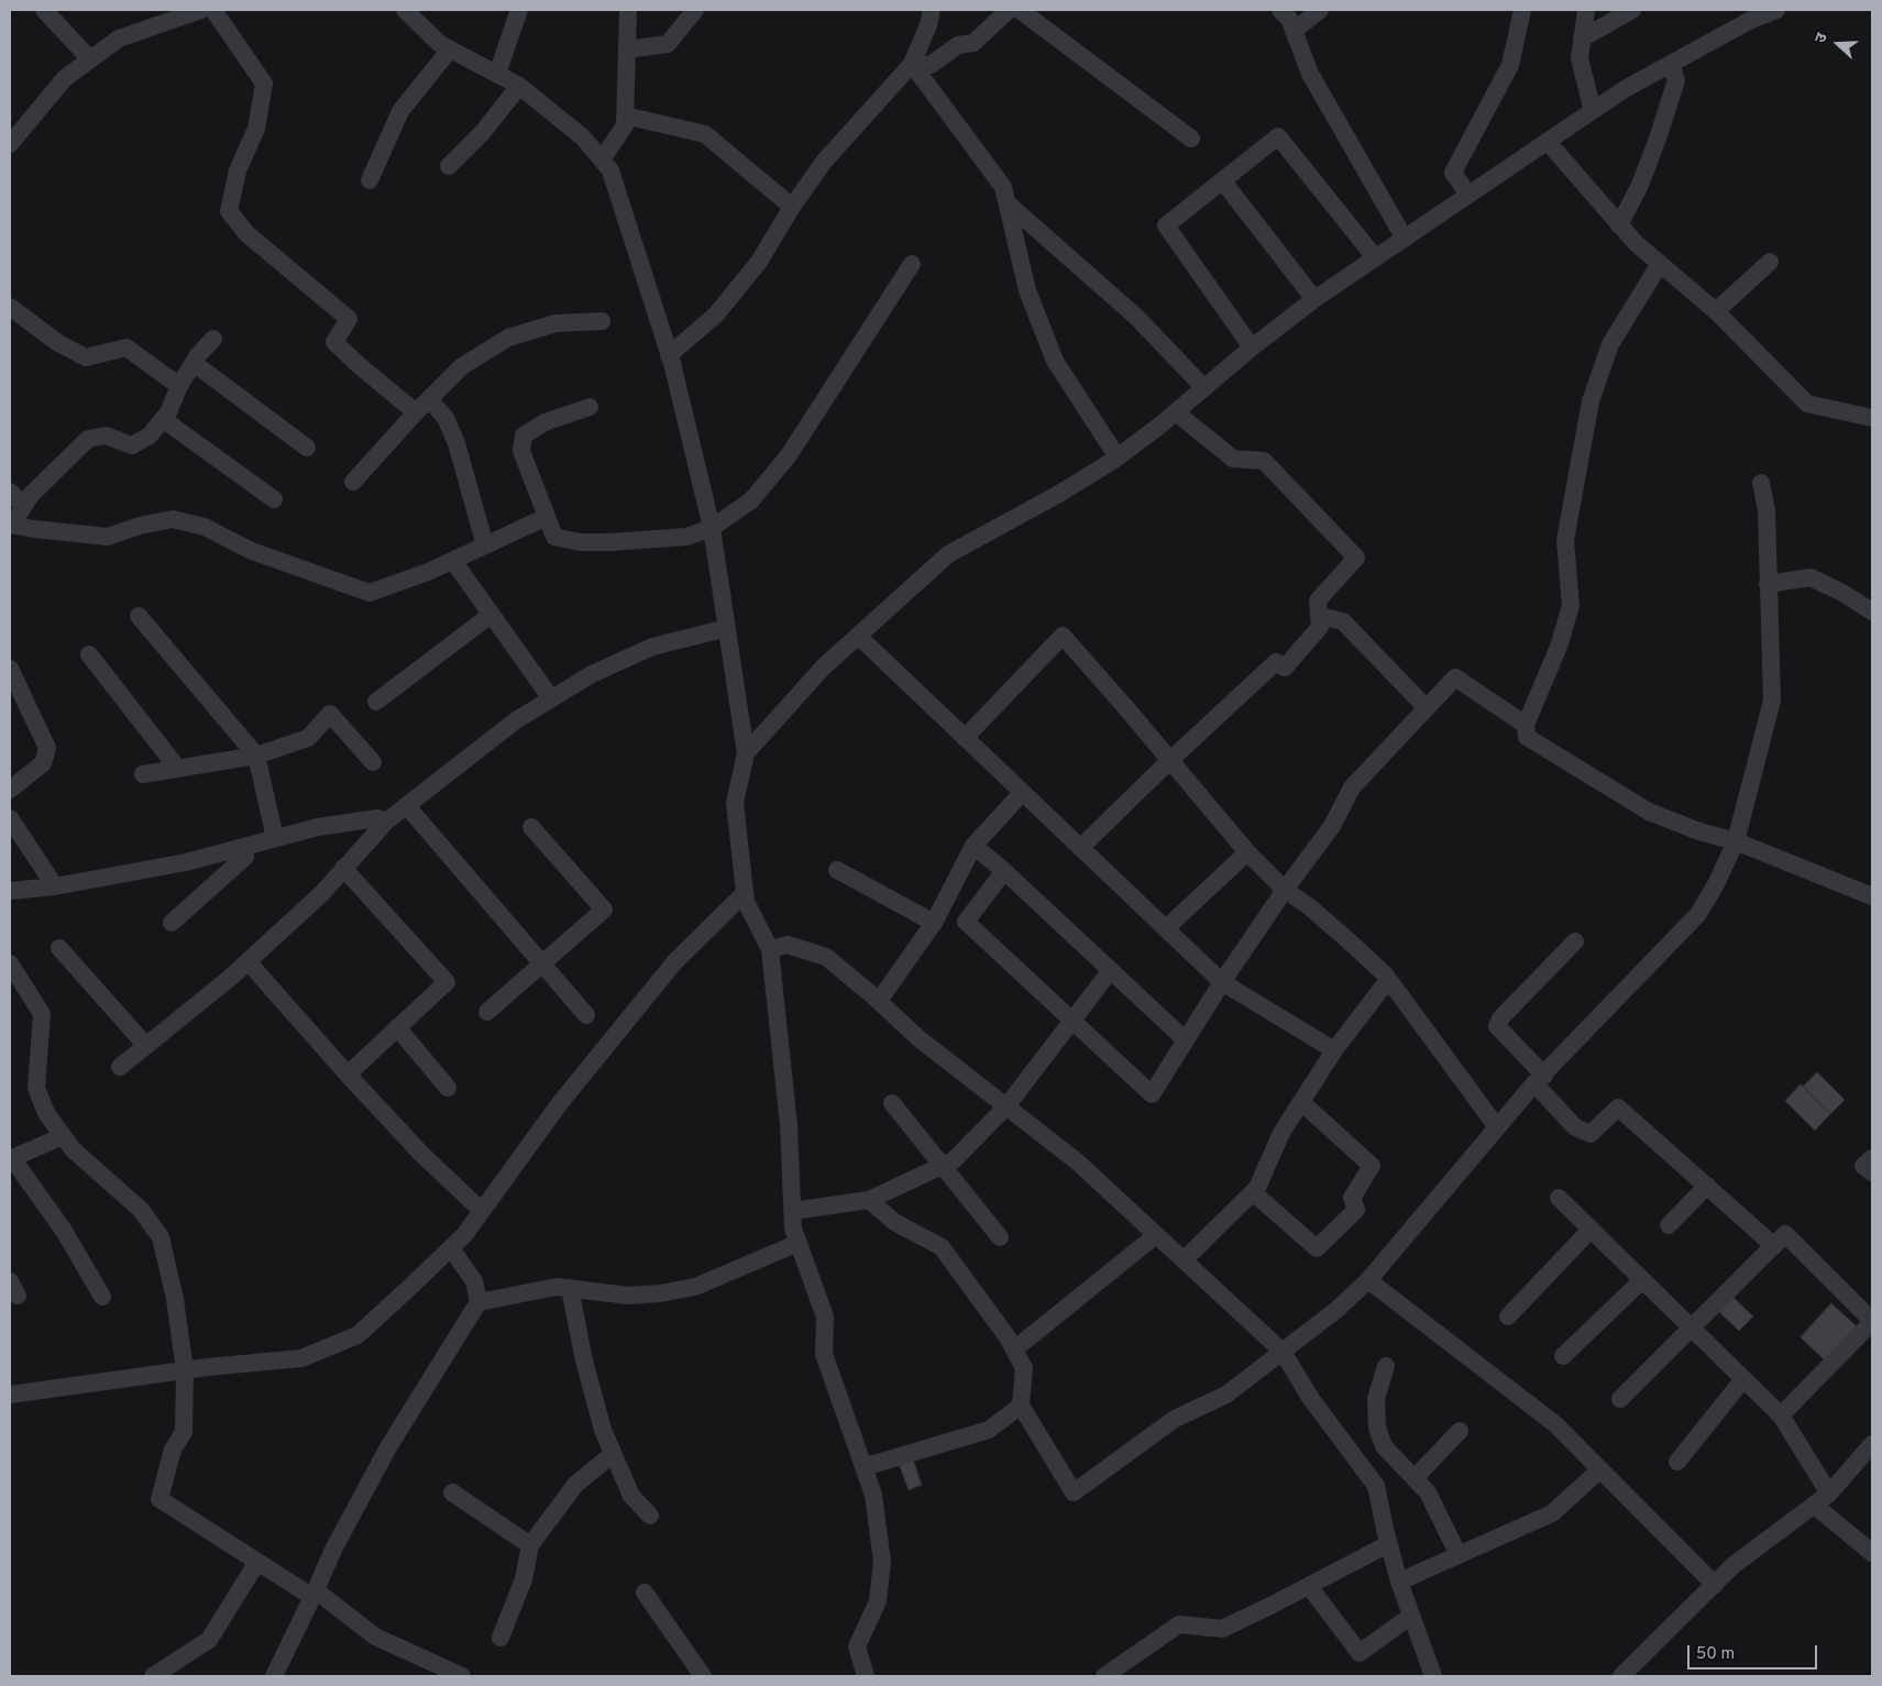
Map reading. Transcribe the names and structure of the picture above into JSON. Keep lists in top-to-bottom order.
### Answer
{
  "scale_bar": "50 m",
  "north": "left"
}
